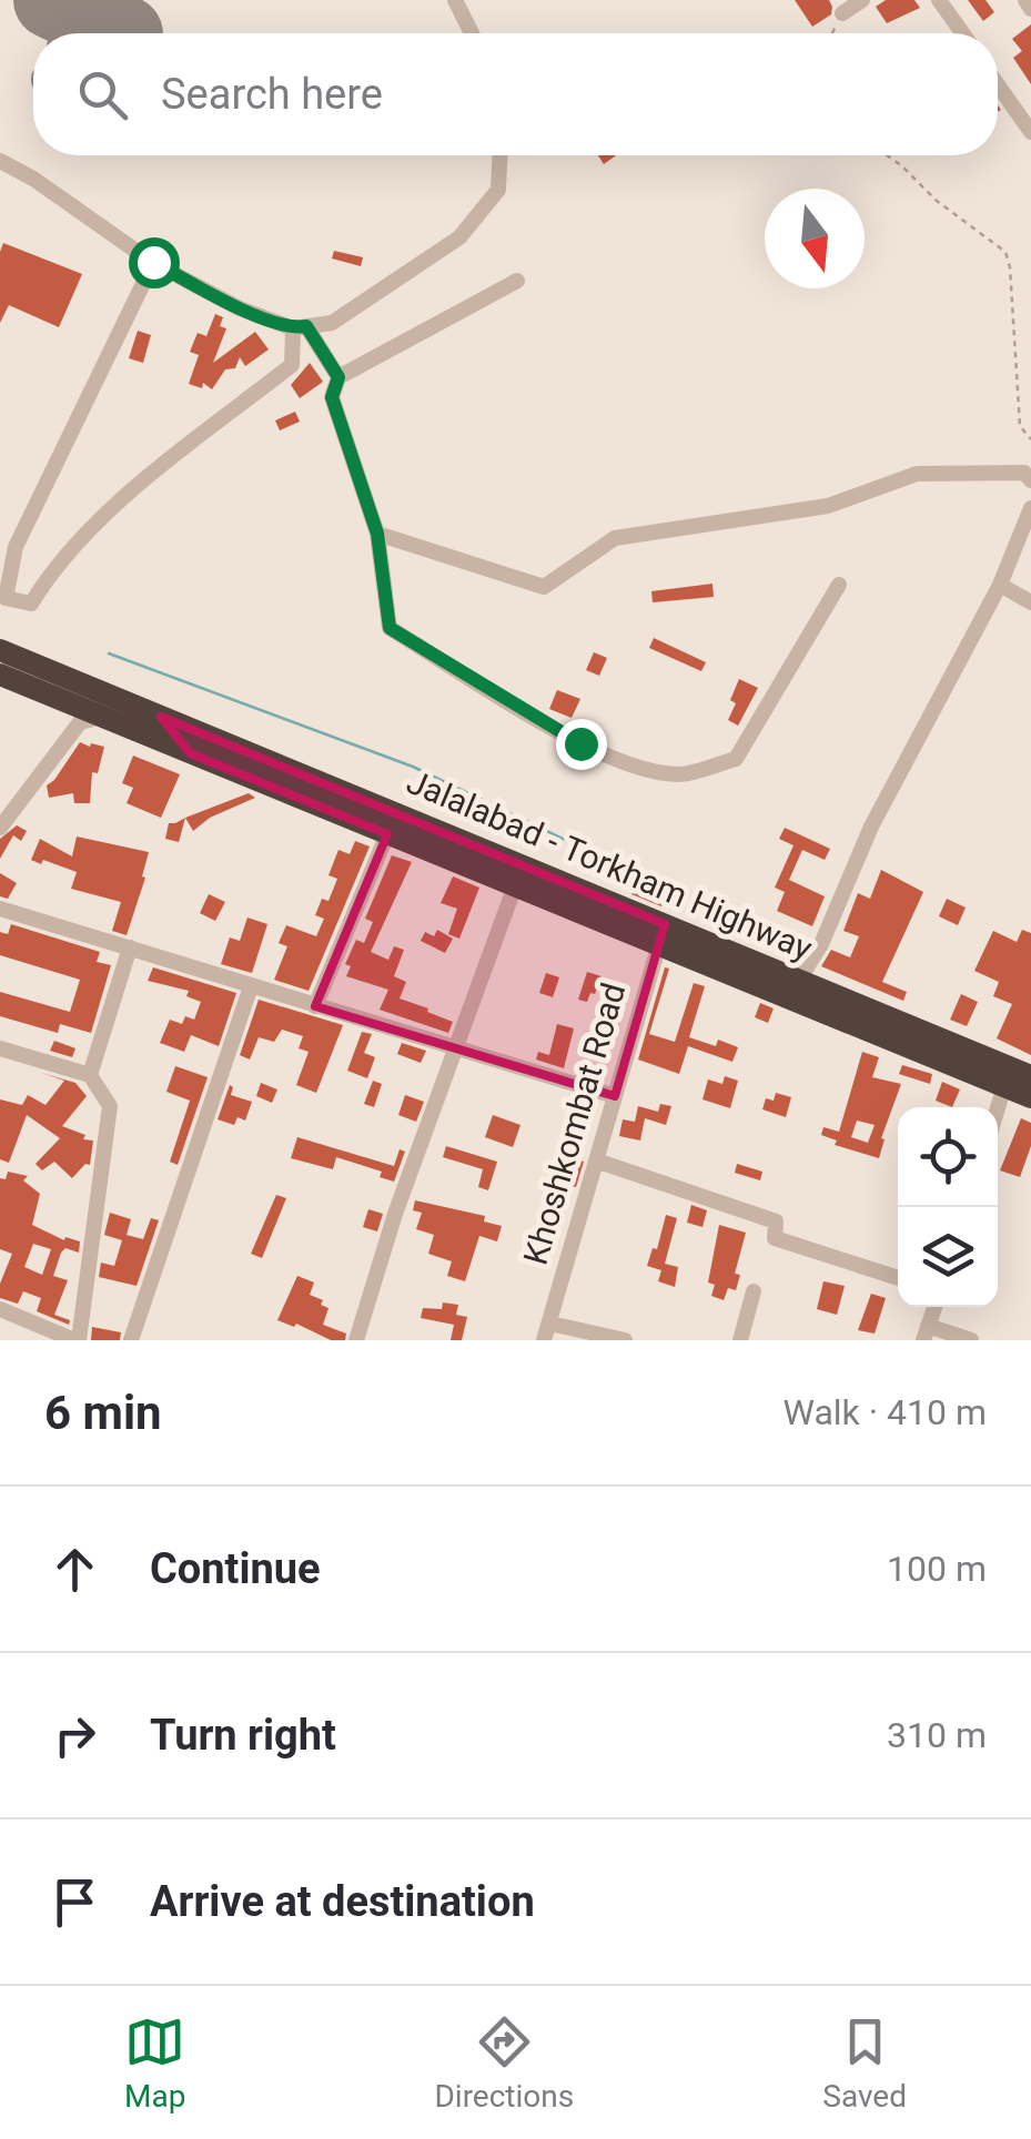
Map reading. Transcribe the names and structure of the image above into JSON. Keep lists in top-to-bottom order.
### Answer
{
  "streets": {
    "highway": ["Jalalabad - Torkham Highway"],
    "street": ["Khoshkombat Road"]
  },
  "crossings": [
    ["Jalalabad - Torkham Highway", "Khoshkombat Road"]
  ],
  "north": "bottom",
  "page": {
    "search": "Search here",
    "heading": ["6 min", "Walk · 410 m"],
    "list": [
      ["Continue", "100 m"],
      ["Turn right", "310 m"],
      "Arrive at destination"
    ],
    "nav": ["Map", "Directions", "Saved"]
  }
}
